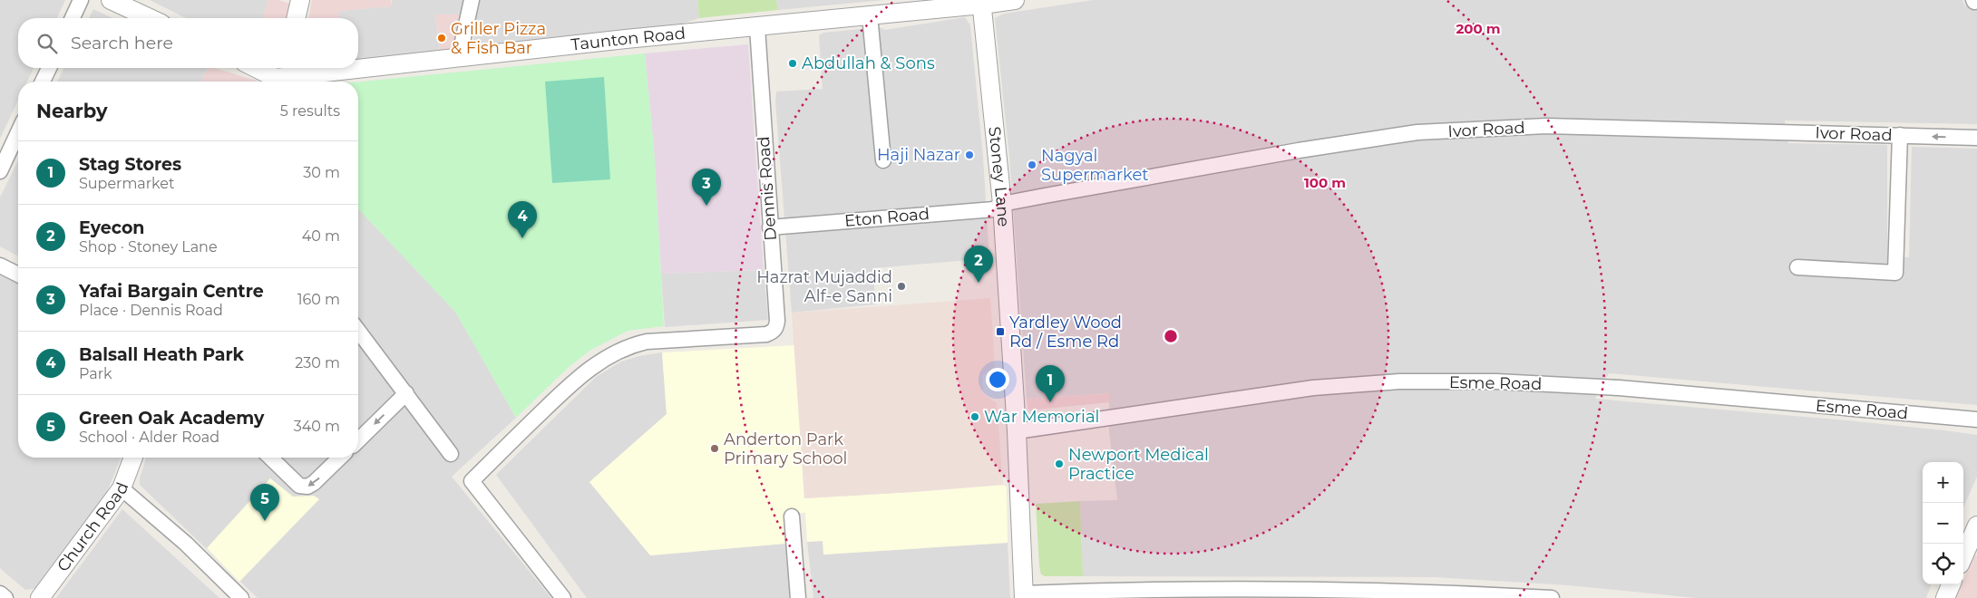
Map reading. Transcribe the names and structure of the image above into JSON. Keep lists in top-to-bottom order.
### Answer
{
  "streets": {
    "street": [
      "Taunton Road",
      "Ivor Road",
      "Stoney Lane",
      "Dennis Road",
      "Eton Road",
      "Esme Road",
      "Church Road"
    ]
  },
  "crossings": [
    ["Taunton Road", "Stoney Lane"],
    ["Taunton Road", "Dennis Road"],
    ["Ivor Road", "Stoney Lane"],
    ["Ivor Road", "Eton Road"],
    ["Stoney Lane", "Eton Road"],
    ["Stoney Lane", "Esme Road"],
    ["Dennis Road", "Eton Road"]
  ],
  "places": {
    "other": [
      "Griller Pizza & Fish Bar",
      "Abdullah & Sons",
      "Haji Nazar",
      "Nagyal Supermarket",
      "Hazrat Mujaddid Alf-e Sanni",
      "War Memorial",
      "Anderton Park Primary School",
      "Newport Medical Practice"
    ],
    "transit": ["Yardley Wood Rd / Esme Rd"]
  },
  "page": {
    "search": "Search here",
    "heading": ["Nearby", "5 results"],
    "list": [
      {
        "mark": "1",
        "name": "Stag Stores",
        "note": "Supermarket",
        "value": "30 m"
      },
      {
        "mark": "2",
        "name": "Eyecon",
        "note": "Shop · Stoney Lane",
        "value": "40 m"
      },
      {
        "mark": "3",
        "name": "Yafai Bargain Centre",
        "note": "Place · Dennis Road",
        "value": "160 m"
      },
      {
        "mark": "4",
        "name": "Balsall Heath Park",
        "note": "Park",
        "value": "230 m"
      },
      {
        "mark": "5",
        "name": "Green Oak Academy",
        "note": "School · Alder Road",
        "value": "340 m"
      }
    ],
    "pins": [
      "3",
      "4",
      "2",
      "1",
      "5"
    ],
    "map_buttons": ["+", "−"]
  },
  "rings": ["200 m", "100 m"]
}
